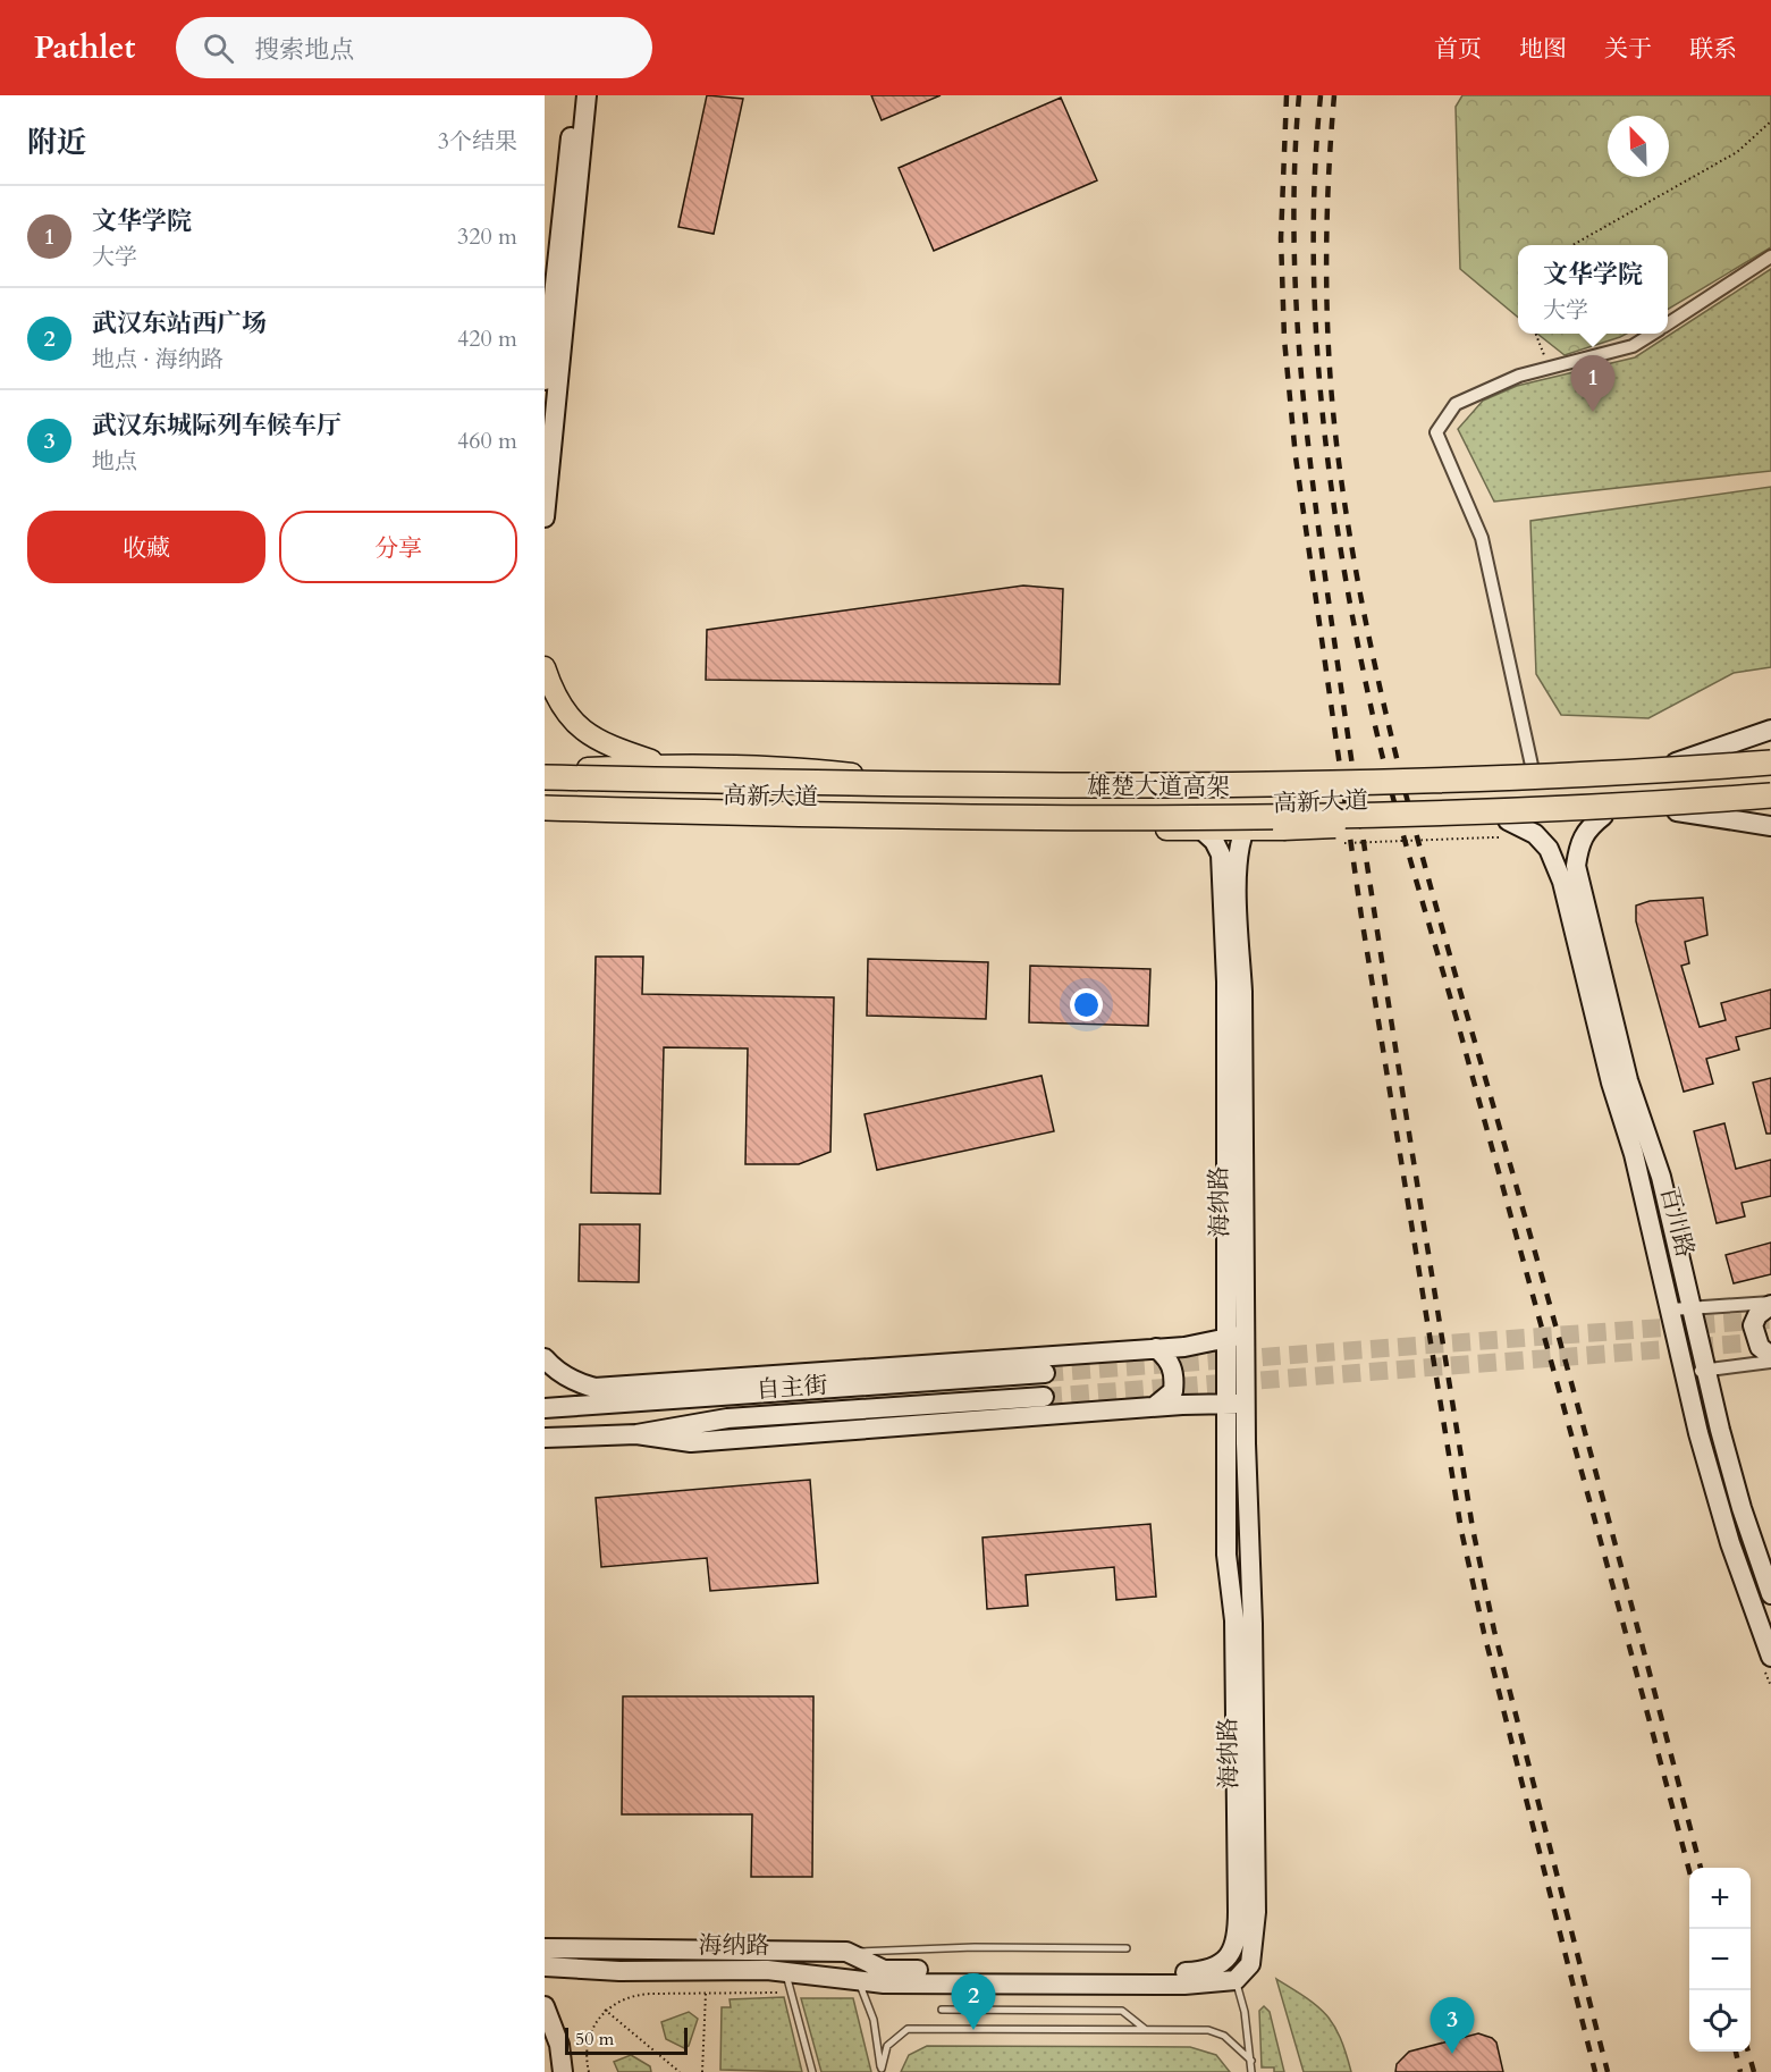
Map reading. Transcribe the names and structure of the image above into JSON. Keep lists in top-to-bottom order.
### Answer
{
  "streets": {
    "highway": ["雄楚大道高架"],
    "main road": [
      "高新大道",
      "海纳路",
      "百川路",
      "自主街"
    ]
  },
  "crossings": [
    ["高新大道", "海纳路"],
    ["高新大道", "百川路"]
  ],
  "scale_bar": "50 m",
  "north": "top left",
  "page": {
    "header": "Pathlet",
    "search": "搜索地点",
    "nav": [
      "首页",
      "地图",
      "关于",
      "联系"
    ],
    "heading": ["附近", "3个结果"],
    "list": [
      {
        "mark": "1",
        "name": "文华学院",
        "note": "大学",
        "value": "320 m"
      },
      {
        "mark": "2",
        "name": "武汉东站西广场",
        "note": "地点 · 海纳路",
        "value": "420 m"
      },
      {
        "mark": "3",
        "name": "武汉东城际列车候车厅",
        "note": "地点",
        "value": "460 m"
      }
    ],
    "popup": ["文华学院", "大学"],
    "pins": ["1", "2", "3"],
    "buttons": ["收藏", "分享"],
    "map_buttons": ["+", "−"],
    "scale": "50 m"
  }
}
